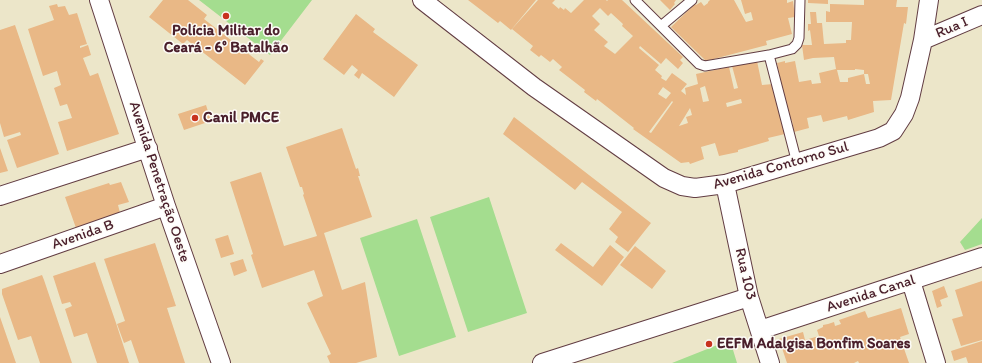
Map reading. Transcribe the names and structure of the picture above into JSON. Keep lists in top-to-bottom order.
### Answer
{
  "streets": {
    "street": [
      "Rua I",
      "Avenida Contorno Sul",
      "Avenida Penetração Oeste",
      "Avenida B",
      "Rua 103",
      "Avenida Canal"
    ]
  },
  "crossings": [
    ["Rua I", "Avenida Contorno Sul"],
    ["Avenida Contorno Sul", "Rua 103"],
    ["Avenida Penetração Oeste", "Avenida B"],
    ["Rua 103", "Avenida Canal"]
  ],
  "places": ["Polícia Militar do Ceará - 6° Batalhão", "Canil PMCE", "EEFM Adalgisa Bonfim Soares"]
}
